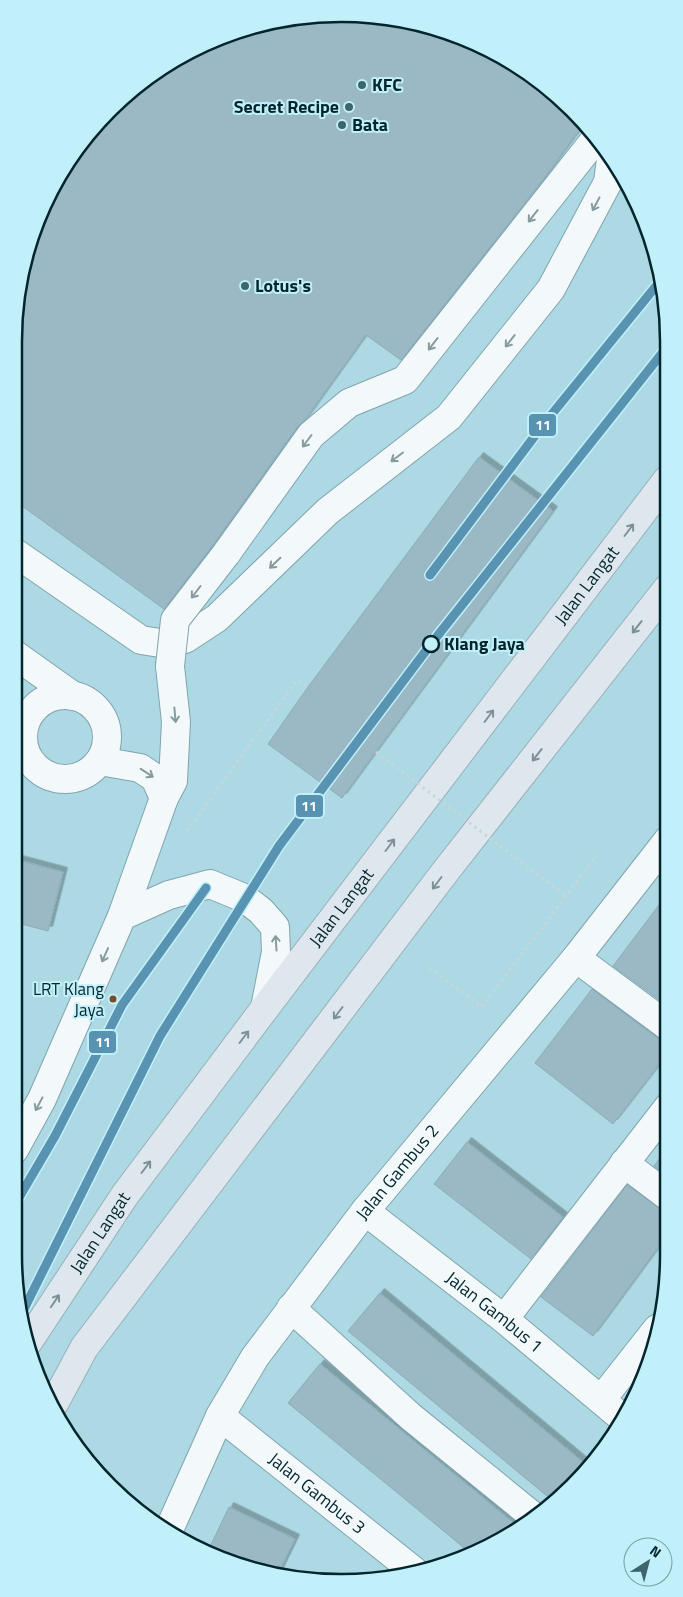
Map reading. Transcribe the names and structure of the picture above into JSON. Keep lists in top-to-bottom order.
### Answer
{
  "streets": {
    "highway": ["Jalan Langat"],
    "street": ["Jalan Gambus 2", "Jalan Gambus 1", "Jalan Gambus 3"]
  },
  "crossings": [
    ["Jalan Gambus 2", "Jalan Gambus 1"],
    ["Jalan Gambus 2", "Jalan Gambus 3"]
  ],
  "places": [
    "KFC",
    "Secret Recipe",
    "Bata",
    "Lotus's",
    "Klang Jaya",
    "LRT Klang Jaya"
  ],
  "lines": ["transit line 11"],
  "north": "top right"
}
